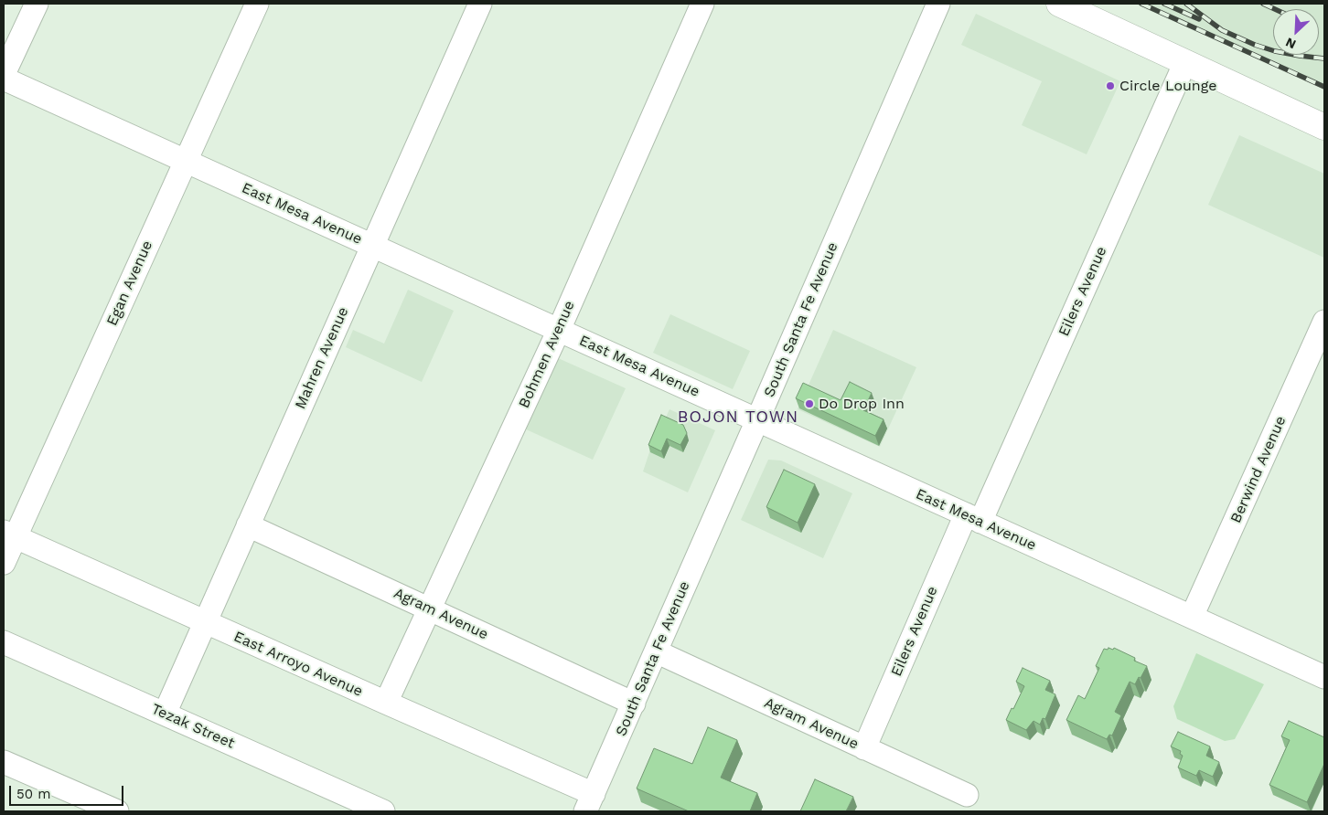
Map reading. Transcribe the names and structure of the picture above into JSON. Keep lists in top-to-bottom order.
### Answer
{
  "streets": {
    "street": [
      "East Mesa Avenue",
      "Egan Avenue",
      "Eilers Avenue",
      "South Santa Fe Avenue",
      "Bohmen Avenue",
      "Mahren Avenue",
      "Berwind Avenue",
      "Agram Avenue",
      "East Arroyo Avenue",
      "Tezak Street"
    ]
  },
  "crossings": [
    ["East Mesa Avenue", "Egan Avenue"],
    ["East Mesa Avenue", "Eilers Avenue"],
    ["East Mesa Avenue", "South Santa Fe Avenue"],
    ["East Mesa Avenue", "Bohmen Avenue"],
    ["East Mesa Avenue", "Mahren Avenue"],
    ["East Mesa Avenue", "Berwind Avenue"],
    ["Egan Avenue", "East Arroyo Avenue"],
    ["Eilers Avenue", "Agram Avenue"],
    ["South Santa Fe Avenue", "Agram Avenue"],
    ["South Santa Fe Avenue", "East Arroyo Avenue"],
    ["Bohmen Avenue", "Agram Avenue"],
    ["Bohmen Avenue", "East Arroyo Avenue"],
    ["Mahren Avenue", "Agram Avenue"],
    ["Mahren Avenue", "East Arroyo Avenue"],
    ["Mahren Avenue", "Tezak Street"]
  ],
  "districts": ["BOJON TOWN"],
  "places": ["Circle Lounge", "Do Drop Inn"],
  "scale_bar": "50 m",
  "north": "bottom left"
}
